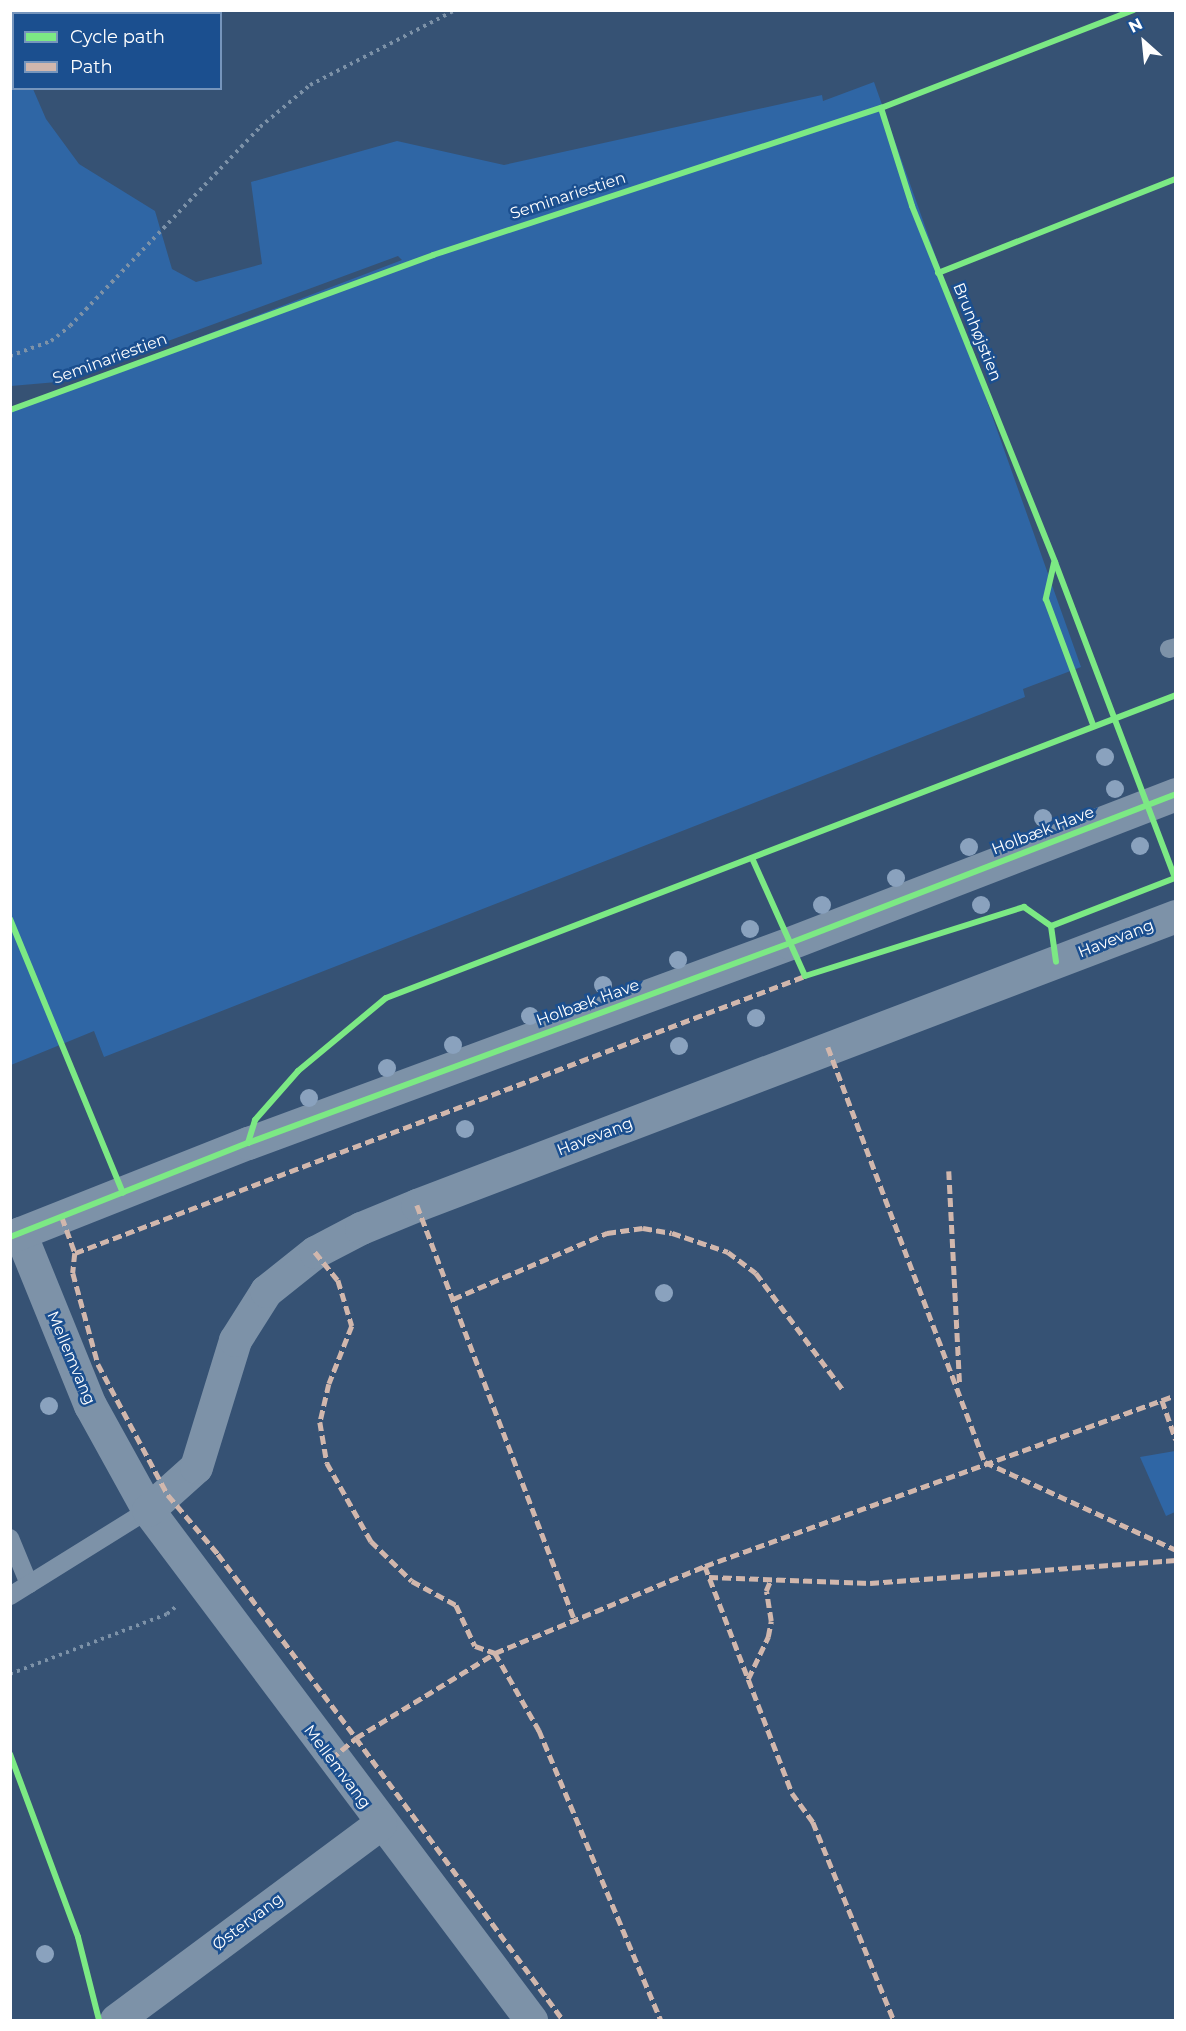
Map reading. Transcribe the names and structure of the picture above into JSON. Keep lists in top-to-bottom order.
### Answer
{
  "streets": {
    "street": [
      "Holbæk Have",
      "Havevang",
      "Mellemvang",
      "Østervang"
    ],
    "cycle path": ["Seminariestien", "Brunhøjstien"]
  },
  "crossings": [
    ["Holbæk Have", "Mellemvang"],
    ["Havevang", "Mellemvang"],
    ["Mellemvang", "Østervang"]
  ],
  "legend": ["Cycle path", "Path"],
  "north": "top left"
}
